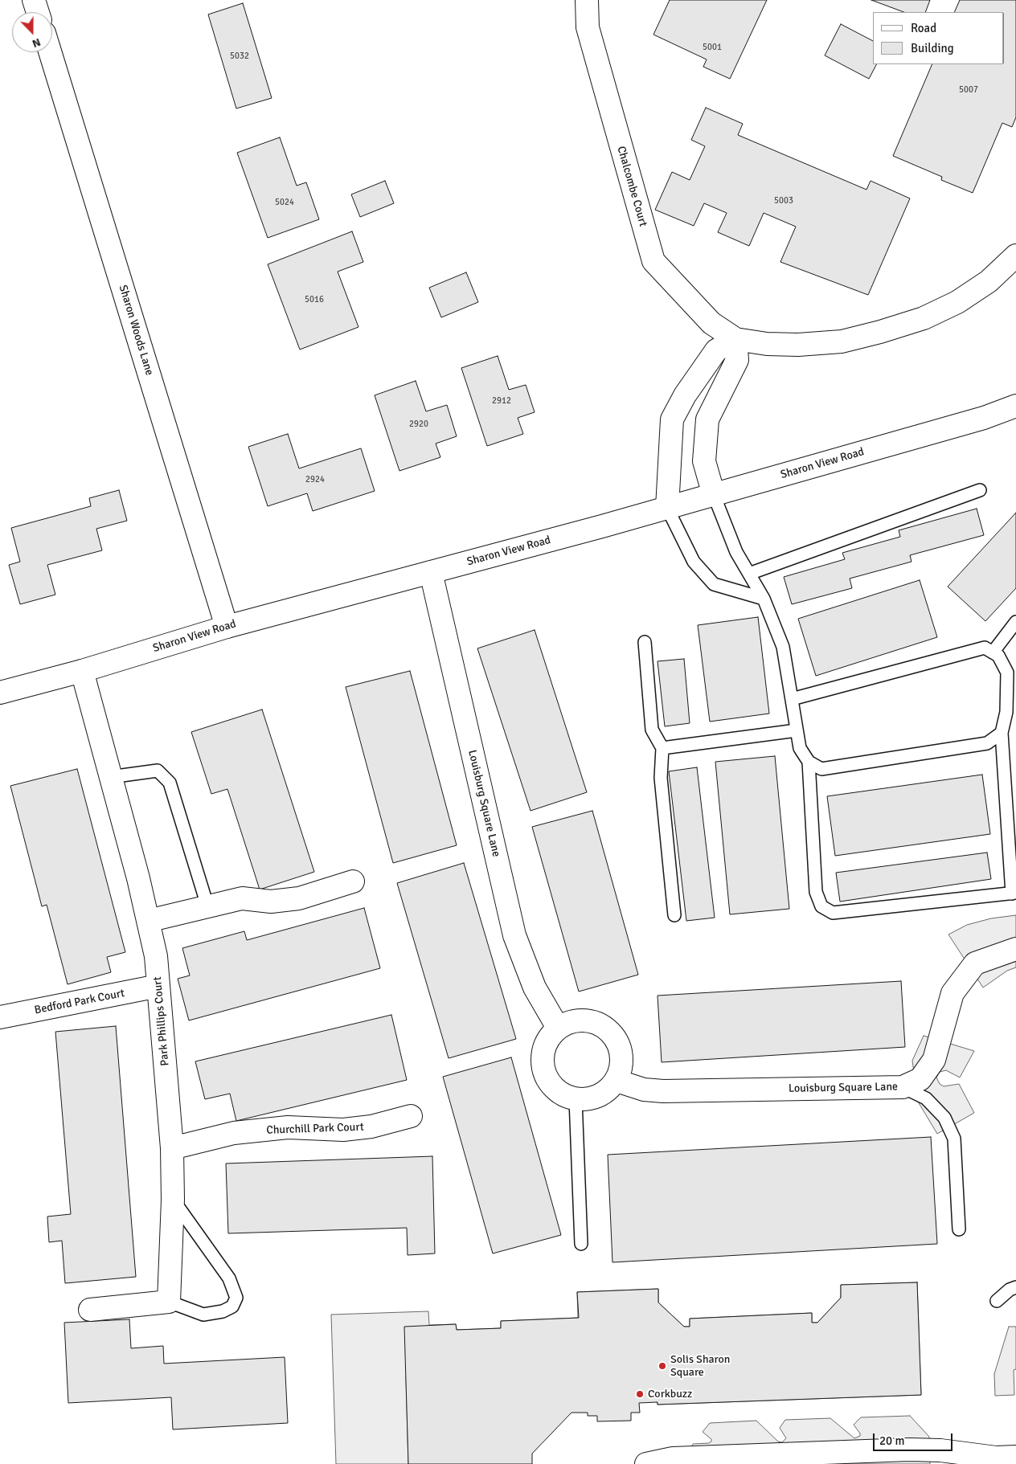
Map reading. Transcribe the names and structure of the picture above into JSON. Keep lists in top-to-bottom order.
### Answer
{
  "streets": {
    "street": [
      "Chalcombe Court",
      "Sharon Woods Lane",
      "Sharon View Road",
      "Louisburg Square Lane",
      "Bedford Park Court",
      "Park Phillips Court",
      "Churchill Park Court"
    ]
  },
  "crossings": [
    ["Sharon Woods Lane", "Sharon View Road"],
    ["Sharon View Road", "Louisburg Square Lane"],
    ["Sharon View Road", "Park Phillips Court"],
    ["Bedford Park Court", "Park Phillips Court"],
    ["Park Phillips Court", "Churchill Park Court"]
  ],
  "places": ["Solis Sharon Square", "Corkbuzz"],
  "house_numbers": [
    "5001",
    "5032",
    "5007",
    "5003",
    "5024",
    "5016",
    "2912",
    "2920",
    "2924"
  ],
  "legend": ["Road", "Building"],
  "scale_bar": "20 m",
  "north": "bottom"
}
